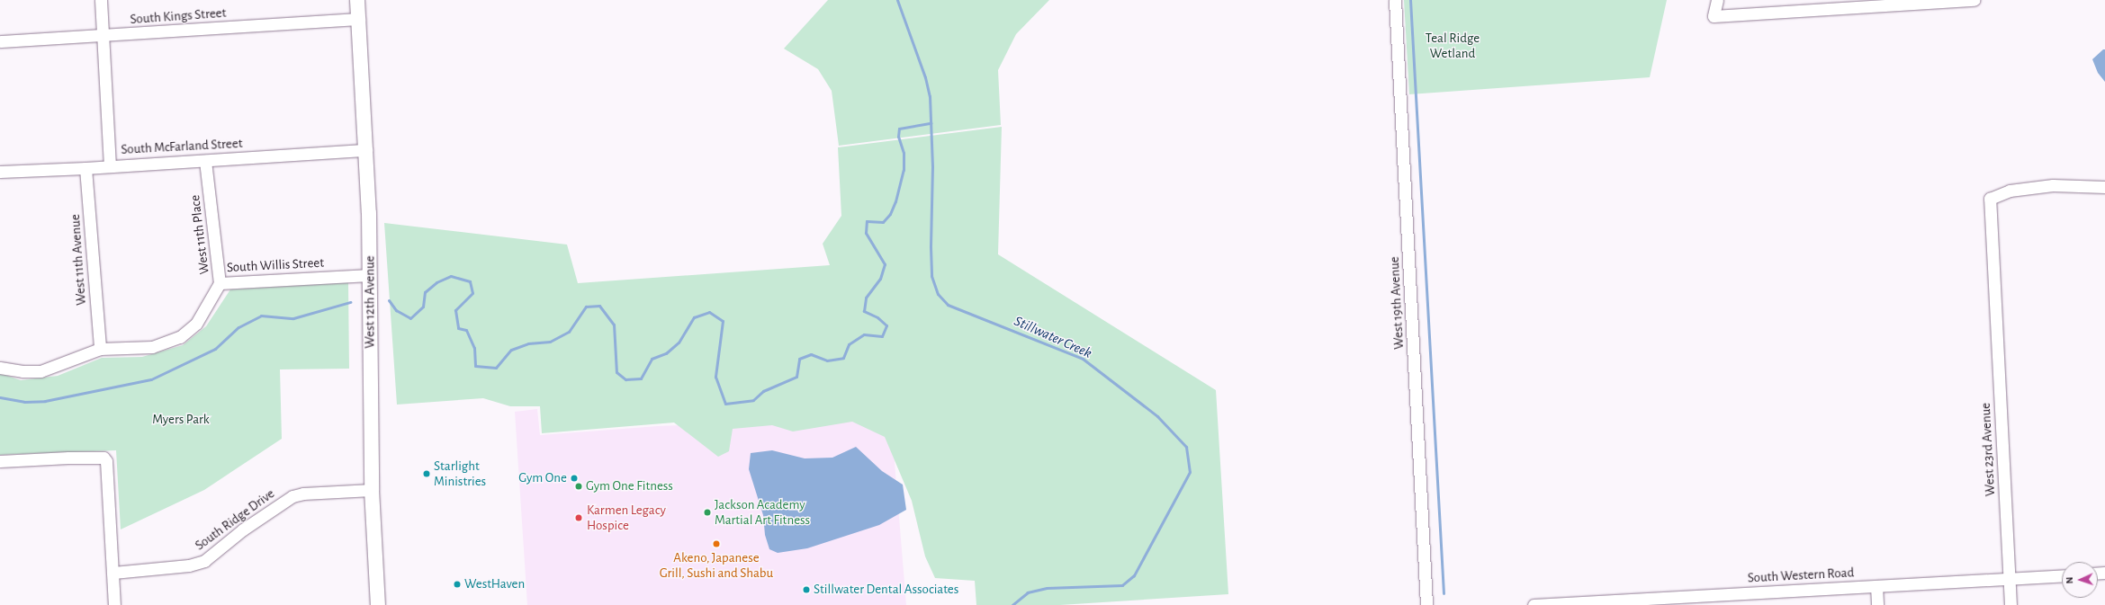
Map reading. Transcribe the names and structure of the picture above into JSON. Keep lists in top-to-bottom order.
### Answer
{
  "streets": {
    "main road": ["West 12th Avenue"],
    "street": [
      "South Kings Street",
      "South McFarland Street",
      "West 11th Place",
      "West 11th Avenue",
      "South Willis Street",
      "West 19th Avenue",
      "West 23rd Avenue",
      "South Ridge Drive",
      "South Western Road"
    ]
  },
  "crossings": [
    ["South Kings Street", "West 12th Avenue"],
    ["South McFarland Street", "West 11th Place"],
    ["South McFarland Street", "West 11th Avenue"],
    ["South McFarland Street", "West 12th Avenue"],
    ["West 11th Place", "South Willis Street"],
    ["West 11th Avenue", "South Willis Street"],
    ["South Willis Street", "West 12th Avenue"],
    ["West 12th Avenue", "South Ridge Drive"],
    ["West 23rd Avenue", "South Western Road"]
  ],
  "water": ["Stillwater Creek"],
  "parks": ["Teal Ridge Wetland", "Myers Park"],
  "places": [
    "Starlight Ministries",
    "Gym One",
    "Gym One Fitness",
    "Jackson Academy Martial Art Fitness",
    "Karmen Legacy Hospice",
    "Akeno, Japanese Grill, Sushi and Shabu",
    "WestHaven",
    "Stillwater Dental Associates"
  ],
  "north": "left"
}
